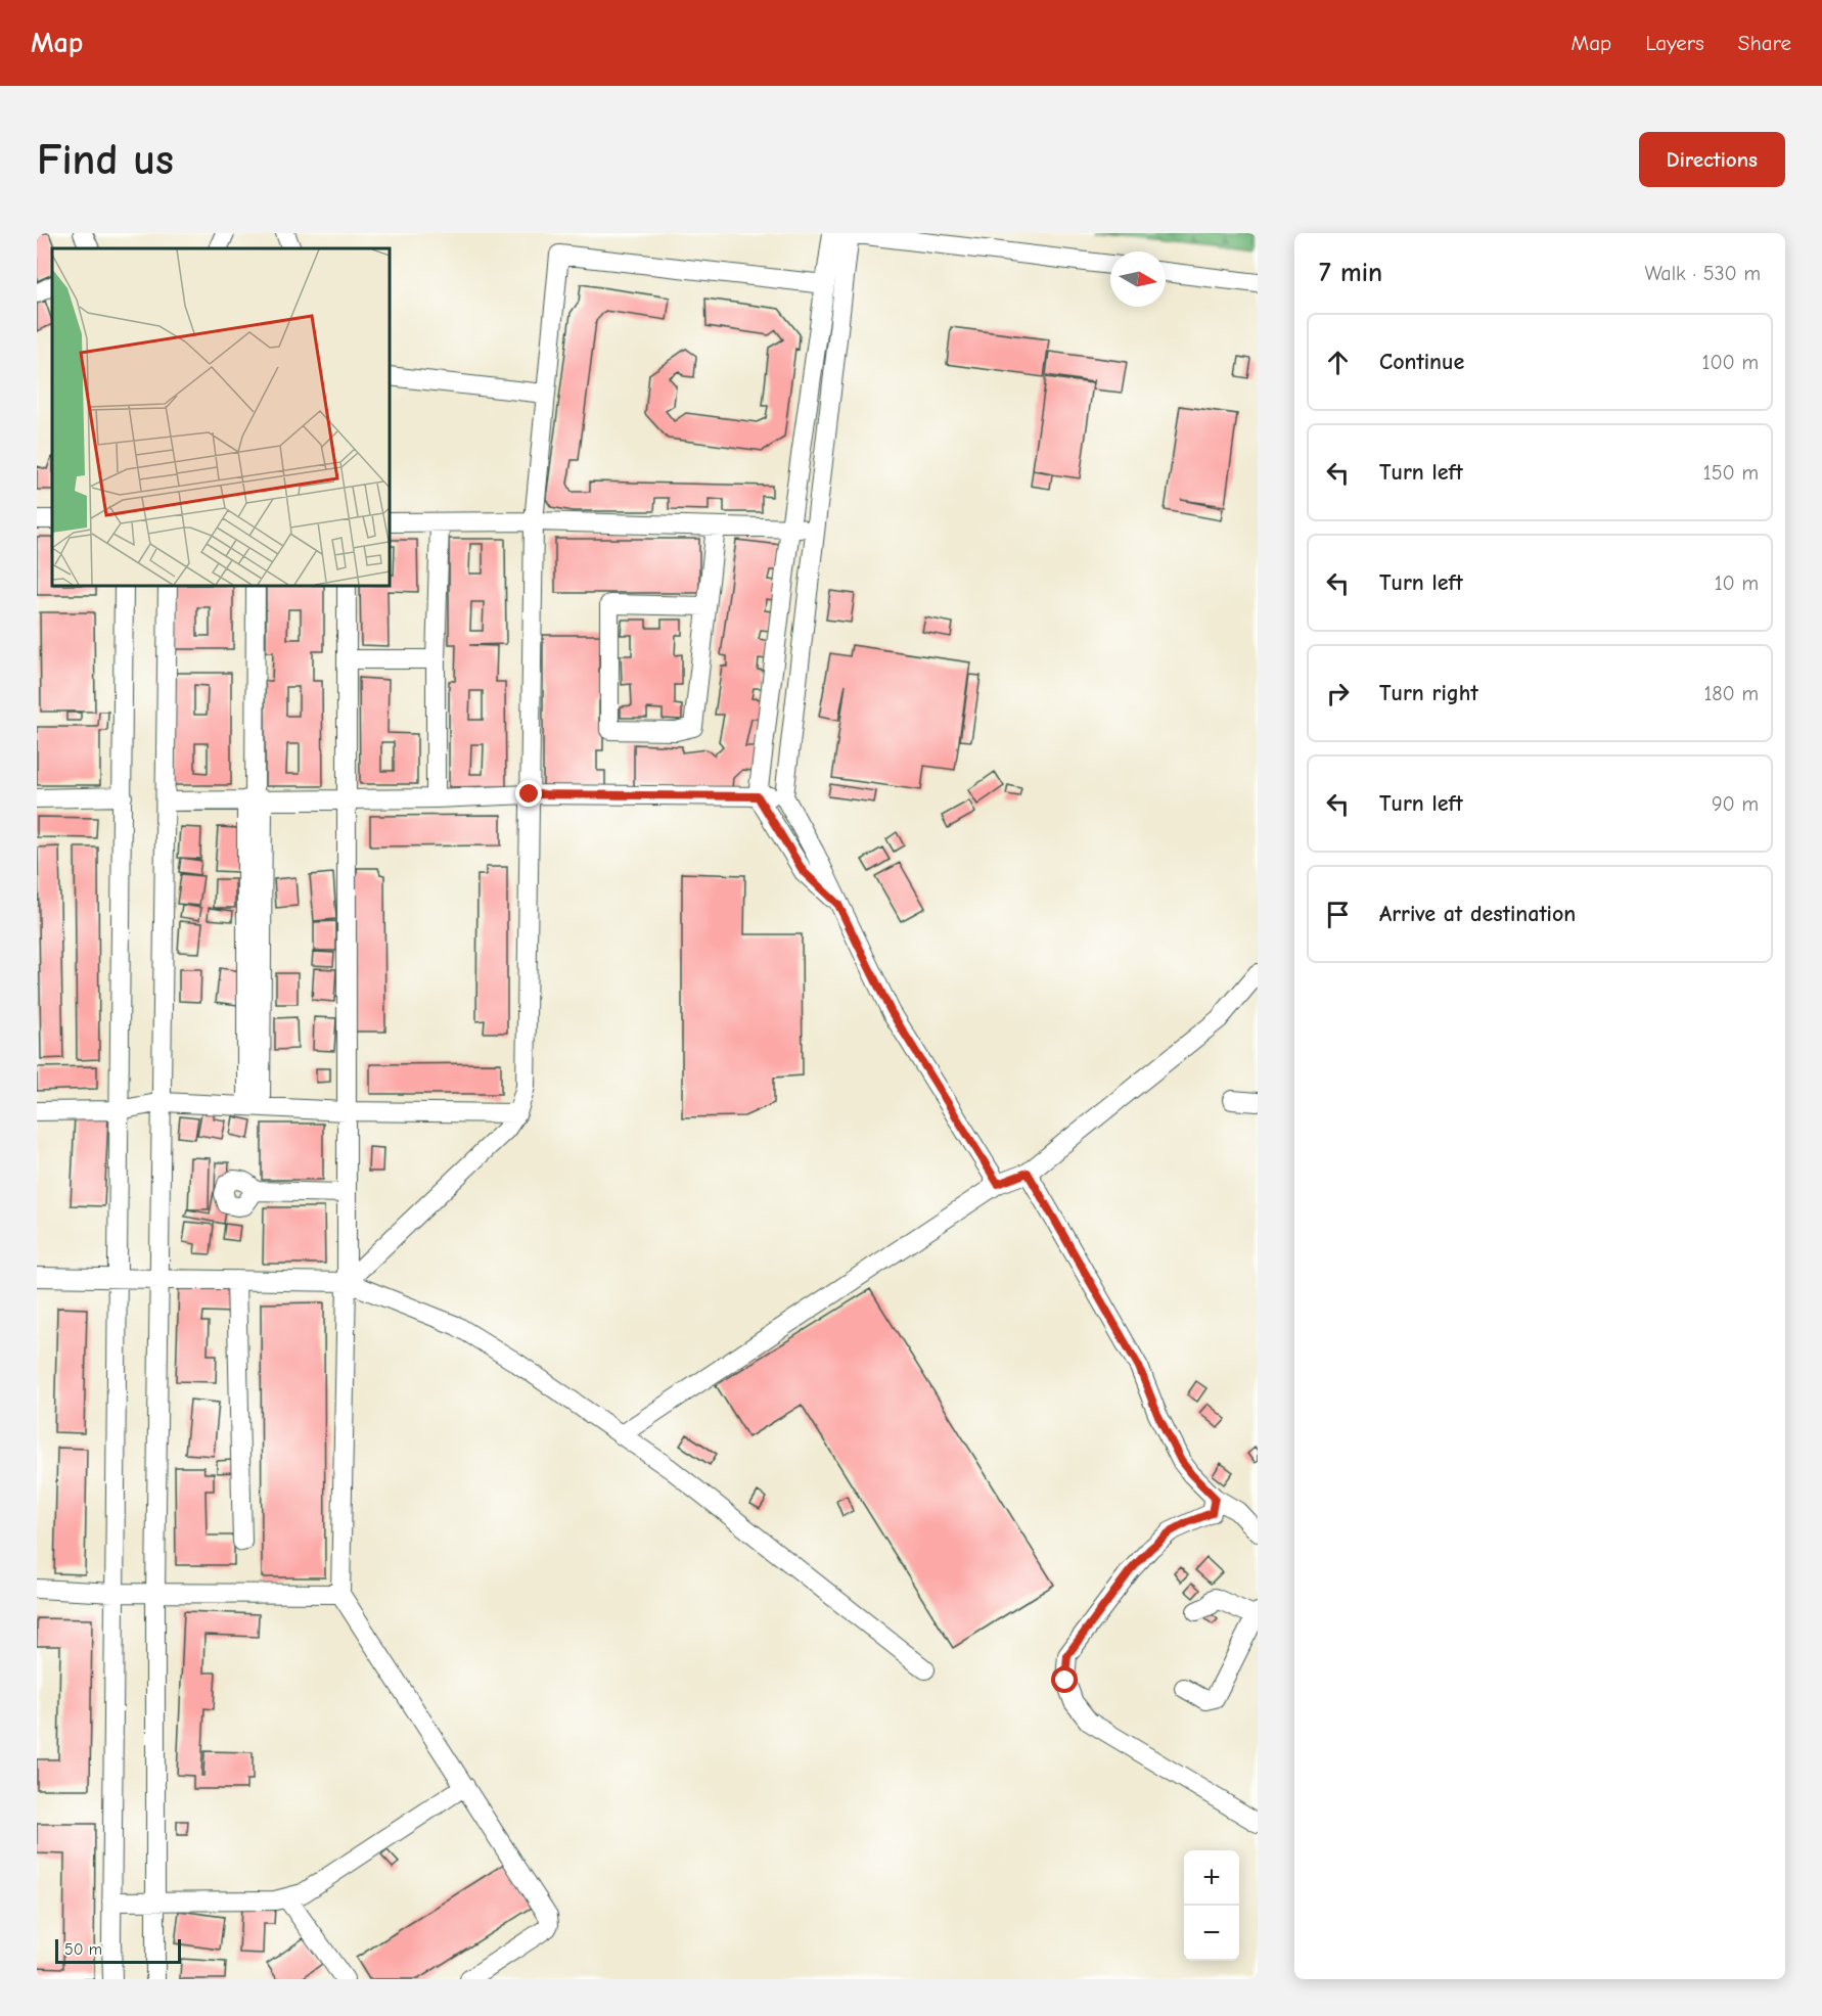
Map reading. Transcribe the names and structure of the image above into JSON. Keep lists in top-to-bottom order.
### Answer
{
  "scale_bar": "50 m",
  "north": "right",
  "page": {
    "header": "Map",
    "nav": ["Map", "Layers", "Share"],
    "buttons": "Directions",
    "title": "Find us",
    "heading": ["7 min", "Walk · 530 m"],
    "list": [
      ["Continue", "100 m"],
      ["Turn left", "150 m"],
      ["Turn left", "10 m"],
      ["Turn right", "180 m"],
      ["Turn left", "90 m"],
      "Arrive at destination"
    ],
    "map_buttons": ["+", "−"],
    "scale": "50 m"
  }
}
